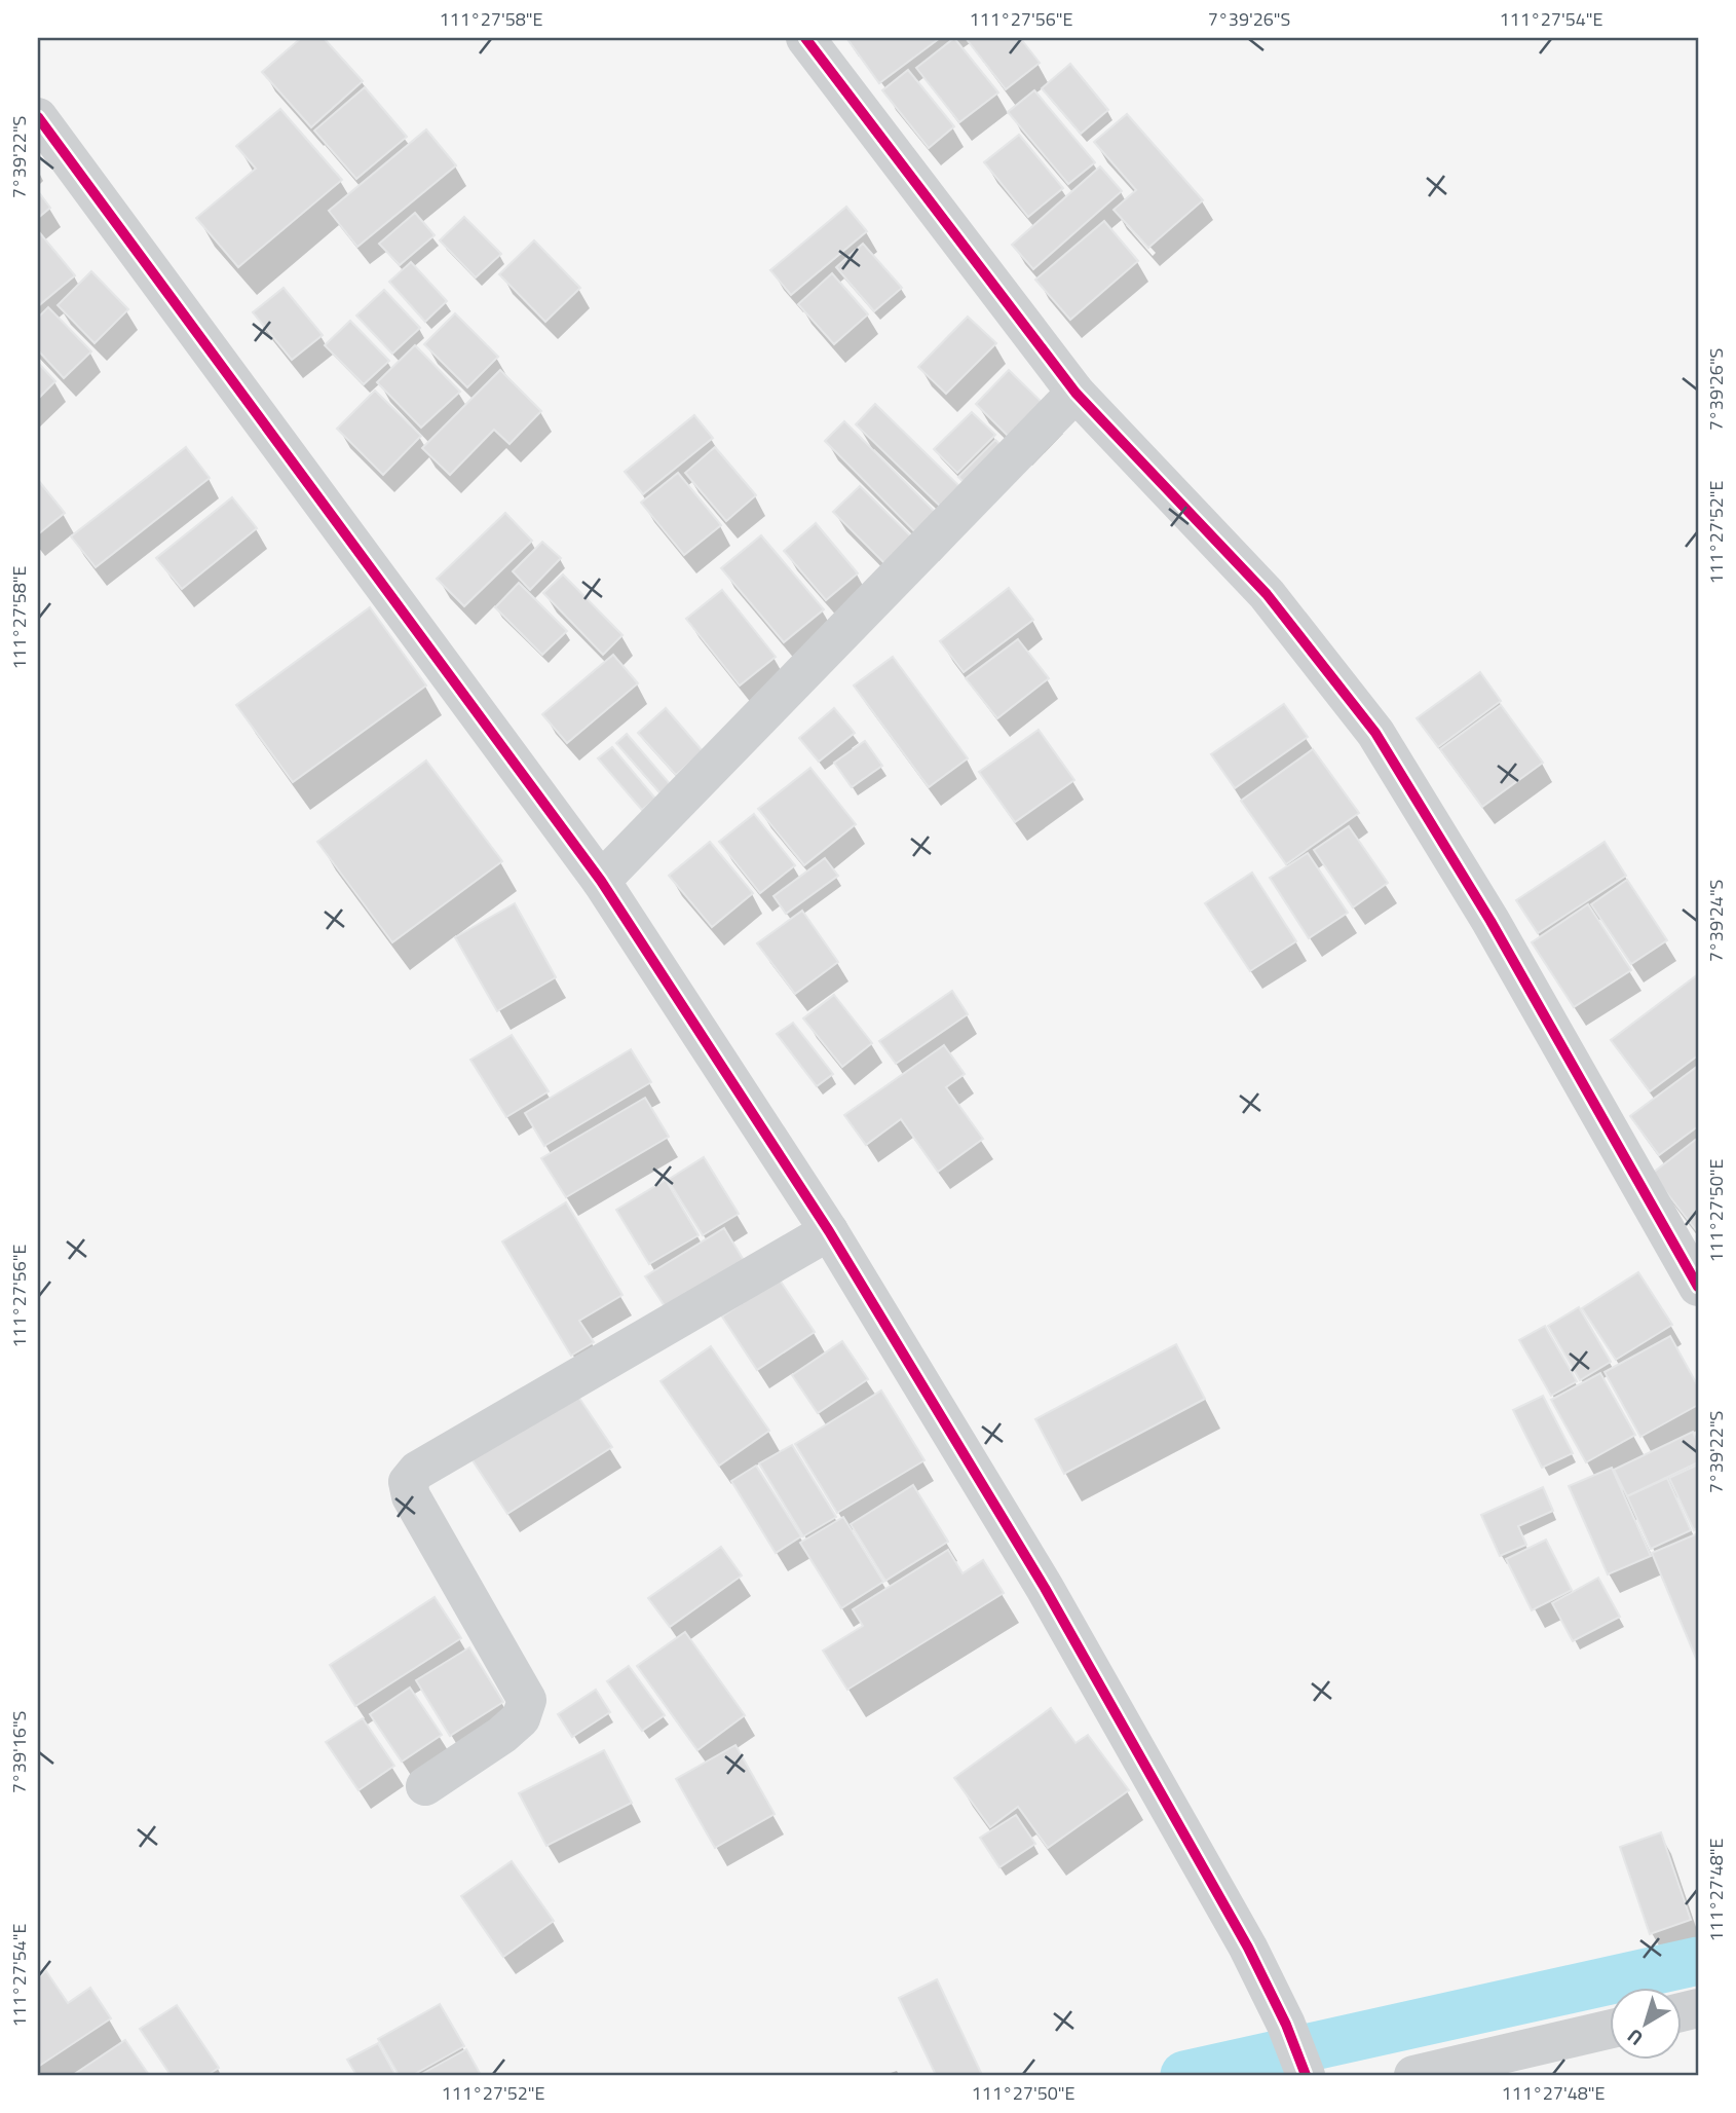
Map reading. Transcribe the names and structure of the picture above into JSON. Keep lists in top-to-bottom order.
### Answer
{
  "north": "bottom left",
  "coordinates": [
    "111°27'58\"E",
    "111°27'56\"E",
    "7°39'26\"S",
    "111°27'54\"E",
    "7°39'22\"S",
    "111°27'52\"E",
    "7°39'24\"S",
    "111°27'50\"E",
    "7°39'16\"S",
    "111°27'48\"E"
  ]
}
